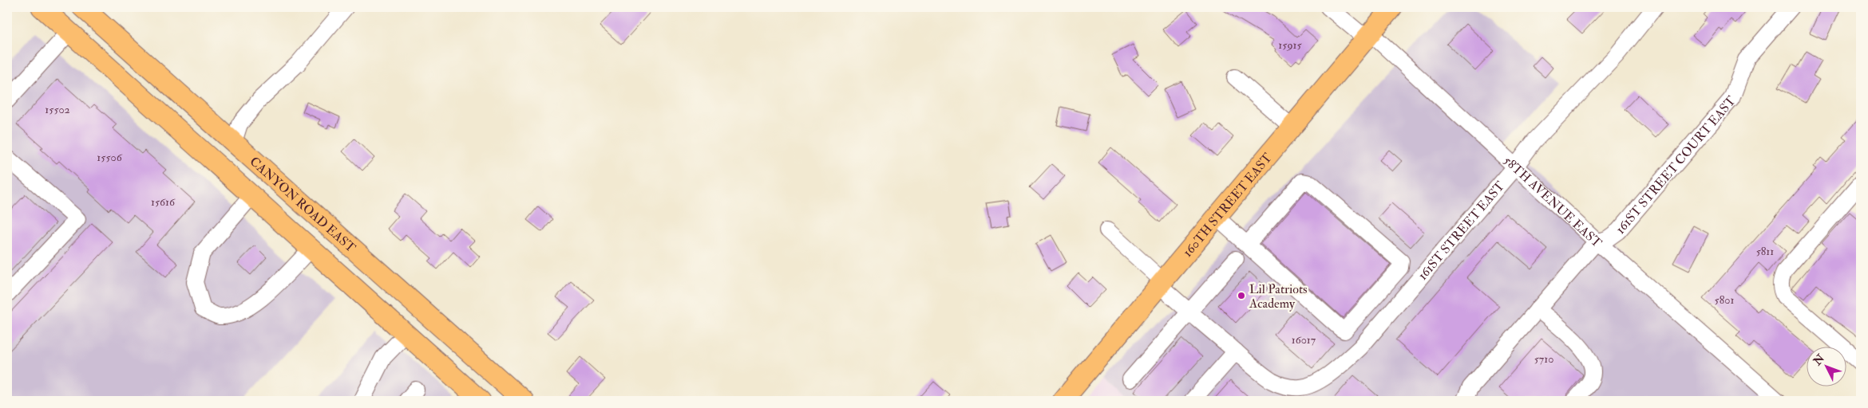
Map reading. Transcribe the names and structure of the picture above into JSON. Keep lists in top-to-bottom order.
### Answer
{
  "streets": {
    "main road": ["CANYON ROAD EAST", "160TH STREET EAST"],
    "street": ["161ST STREET COURT EAST", "58TH AVENUE EAST", "161ST STREET EAST"]
  },
  "crossings": [
    ["161ST STREET COURT EAST", "58TH AVENUE EAST"],
    ["58TH AVENUE EAST", "160TH STREET EAST"],
    ["58TH AVENUE EAST", "161ST STREET EAST"]
  ],
  "places": ["Lil Patriots Academy"],
  "house_numbers": [
    "15915",
    "15502",
    "15506",
    "15616",
    "5811",
    "5801",
    "16017",
    "5710"
  ],
  "north": "top left"
}
